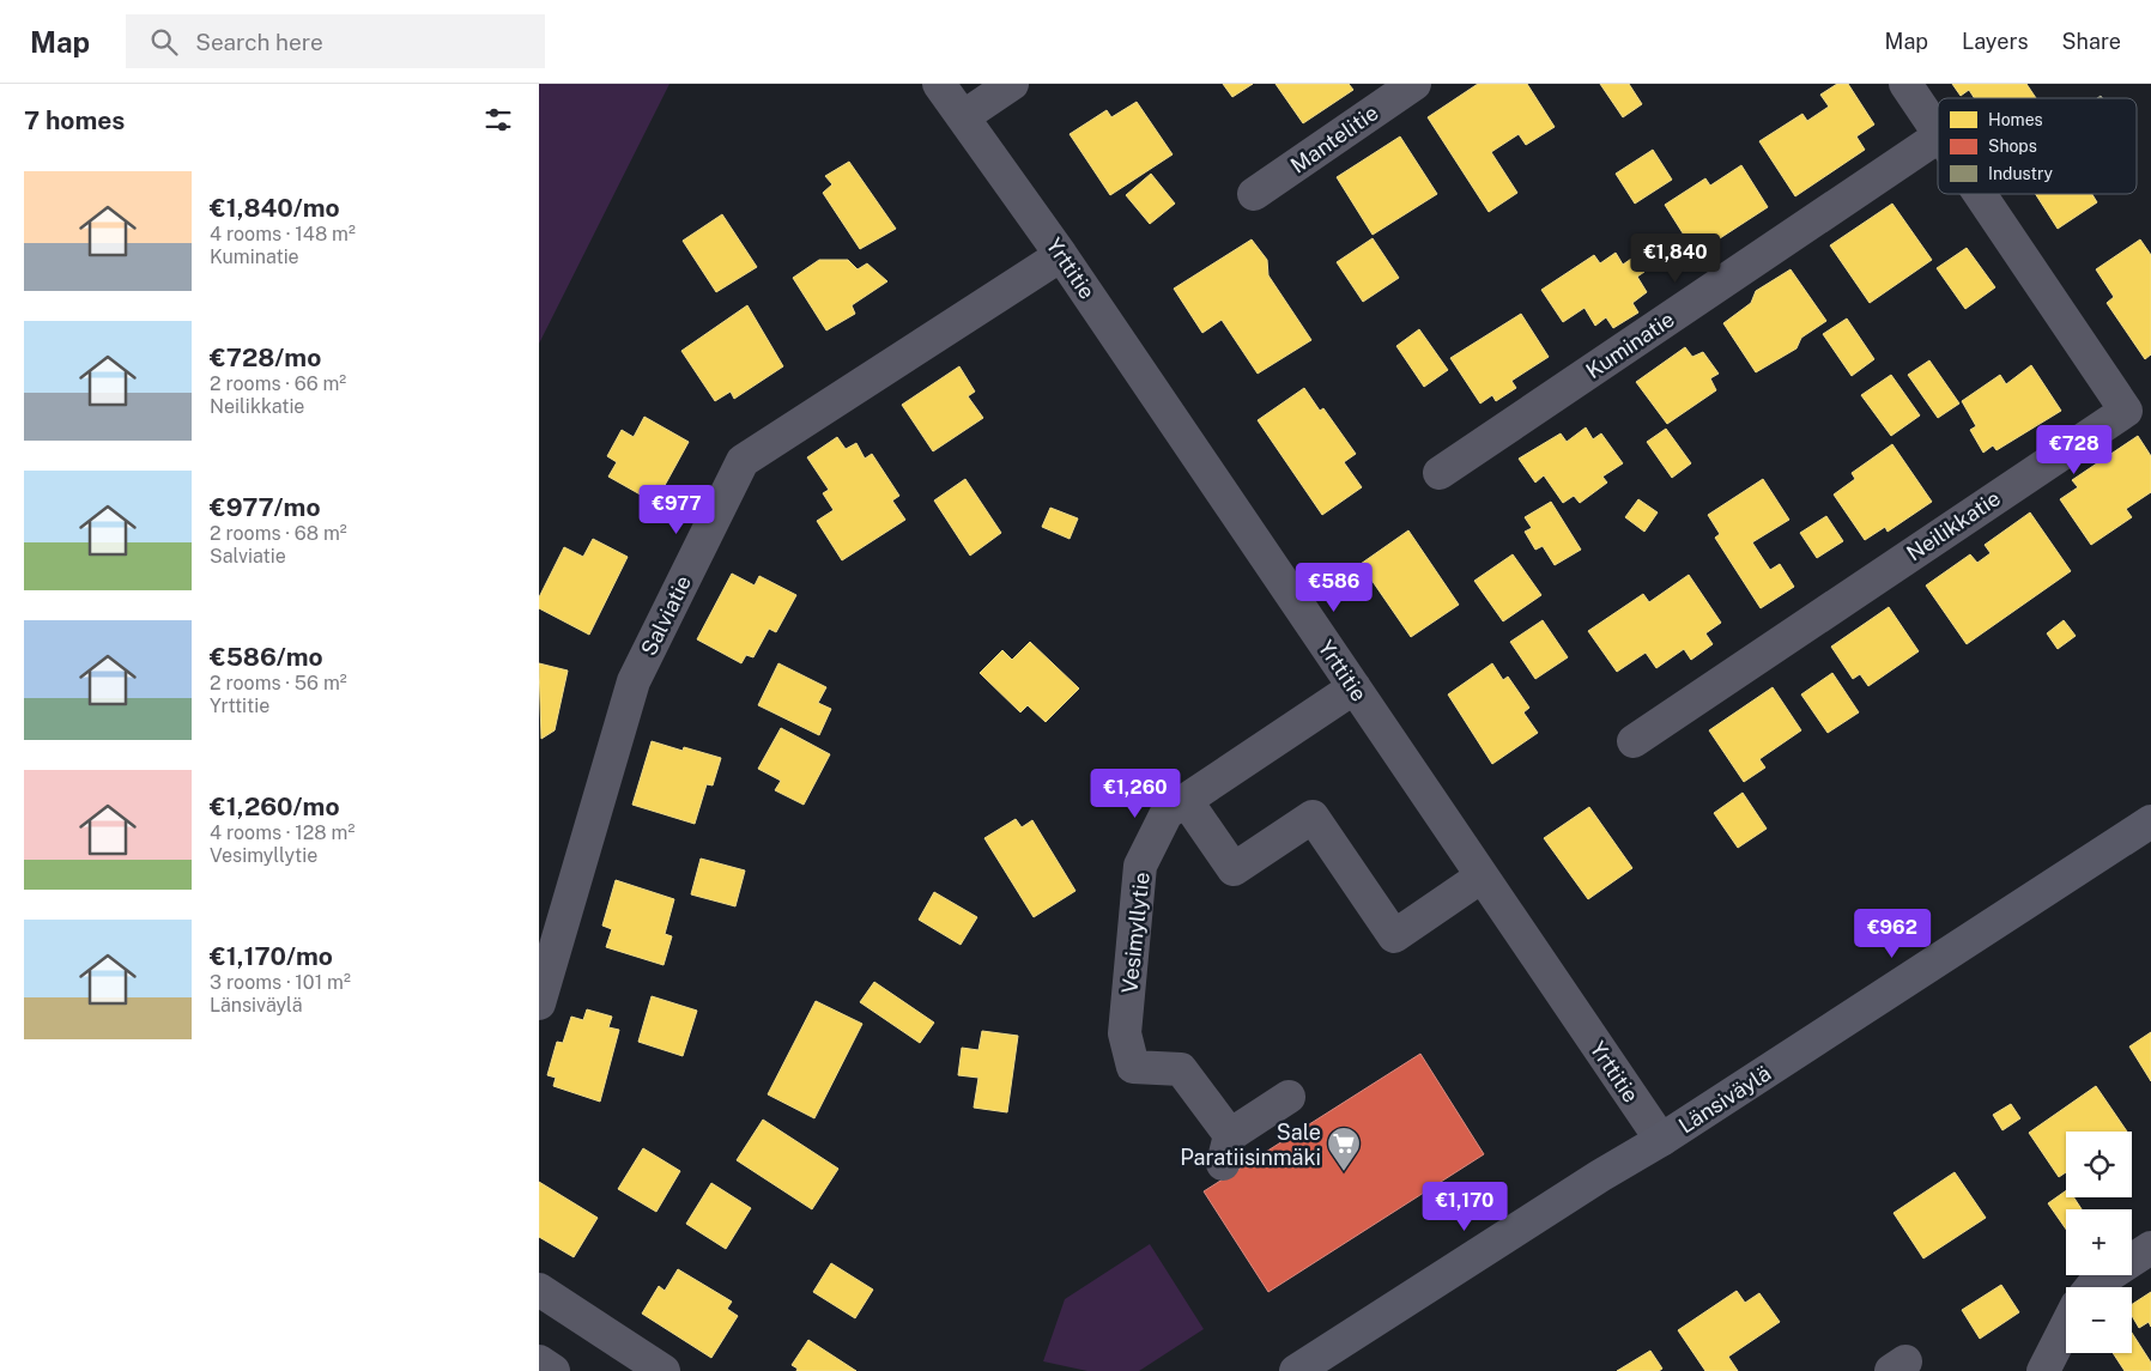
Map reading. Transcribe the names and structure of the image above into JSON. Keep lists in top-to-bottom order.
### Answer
{
  "streets": {
    "main road": ["Länsiväylä"],
    "street": [
      "Mantelitie",
      "Yrttitie",
      "Kuminatie",
      "Neilikkatie",
      "Salviatie",
      "Vesimyllytie"
    ]
  },
  "crossings": [
    ["Yrttitie", "Salviatie"],
    ["Yrttitie", "Vesimyllytie"],
    ["Yrttitie", "Länsiväylä"]
  ],
  "places": {
    "supermarket": ["Sale Paratiisinmäki"]
  },
  "legend": ["Homes", "Shops", "Industry"],
  "page": {
    "header": "Map",
    "search": "Search here",
    "nav": ["Map", "Layers", "Share"],
    "heading": "7 homes",
    "list": [
      {
        "name": "€1,840/mo",
        "note": "4 rooms · 148 m² · Kuminatie"
      },
      {
        "name": "€728/mo",
        "note": "2 rooms · 66 m² · Neilikkatie"
      },
      {
        "name": "€977/mo",
        "note": "2 rooms · 68 m² · Salviatie"
      },
      {
        "name": "€586/mo",
        "note": "2 rooms · 56 m² · Yrttitie"
      },
      {
        "name": "€1,260/mo",
        "note": "4 rooms · 128 m² · Vesimyllytie"
      },
      {
        "name": "€1,170/mo",
        "note": "3 rooms · 101 m² · Länsiväylä"
      }
    ],
    "price": [
      "€1,840",
      "€728",
      "€977",
      "€586",
      "€1,260",
      "€962",
      "€1,170"
    ],
    "map_buttons": ["+", "−"]
  }
}
